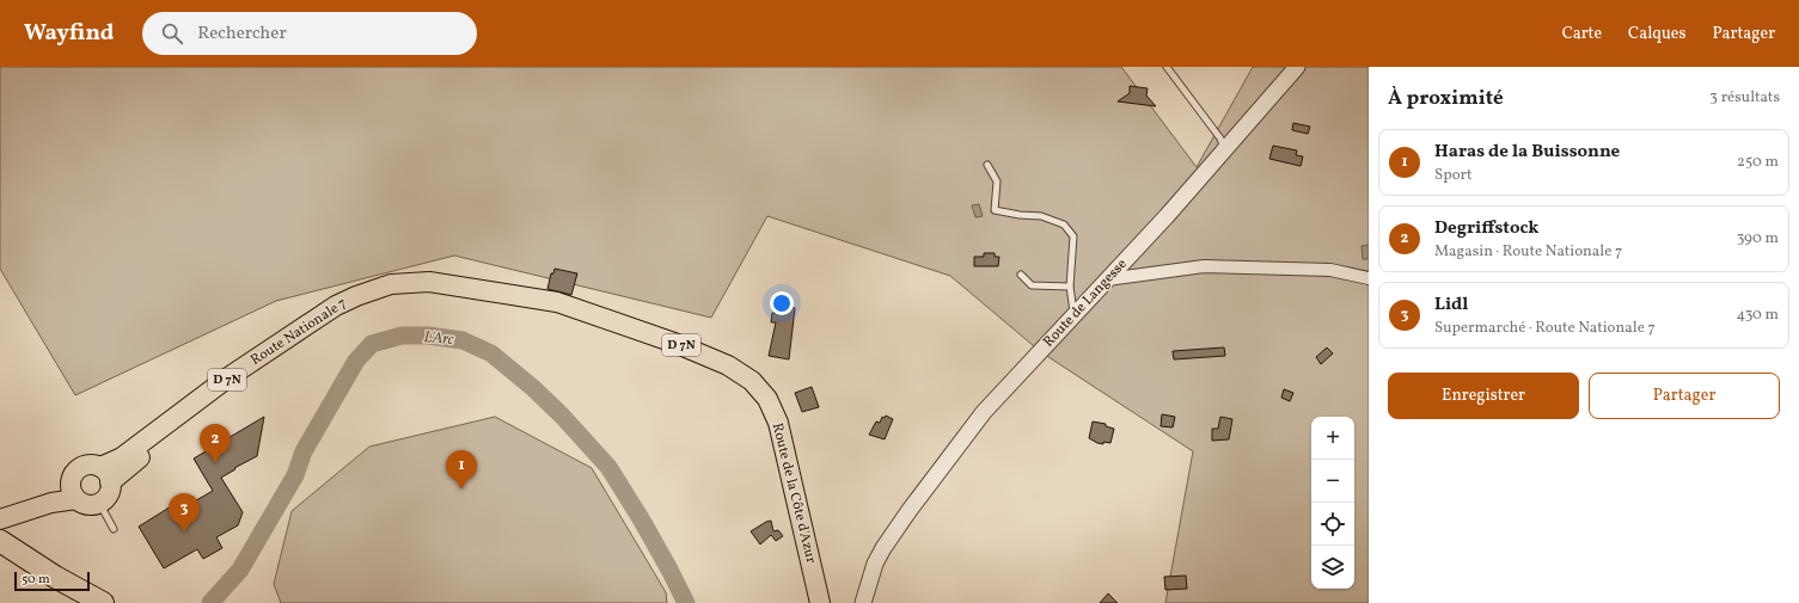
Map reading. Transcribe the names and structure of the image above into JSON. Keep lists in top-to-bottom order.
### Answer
{
  "streets": {
    "main road": ["Route Nationale 7", "D 7N", "Route de la Côte d'Azur"],
    "street": ["Route de Langesse"]
  },
  "crossings": [
    ["Route Nationale 7", "Route de la Côte d'Azur"]
  ],
  "water": ["L'Arc"],
  "scale_bar": "50 m",
  "page": {
    "header": "Wayfind",
    "search": "Rechercher",
    "nav": ["Carte", "Calques", "Partager"],
    "heading": ["À proximité", "3 résultats"],
    "list": [
      {
        "mark": "1",
        "name": "Haras de la Buissonne",
        "note": "Sport",
        "value": "250 m"
      },
      {
        "mark": "2",
        "name": "Degriffstock",
        "note": "Magasin · Route Nationale 7",
        "value": "390 m"
      },
      {
        "mark": "3",
        "name": "Lidl",
        "note": "Supermarché · Route Nationale 7",
        "value": "430 m"
      }
    ],
    "buttons": ["Enregistrer", "Partager"],
    "map_buttons": ["+", "−"],
    "pins": ["2", "1", "3"],
    "scale": "50 m"
  }
}
